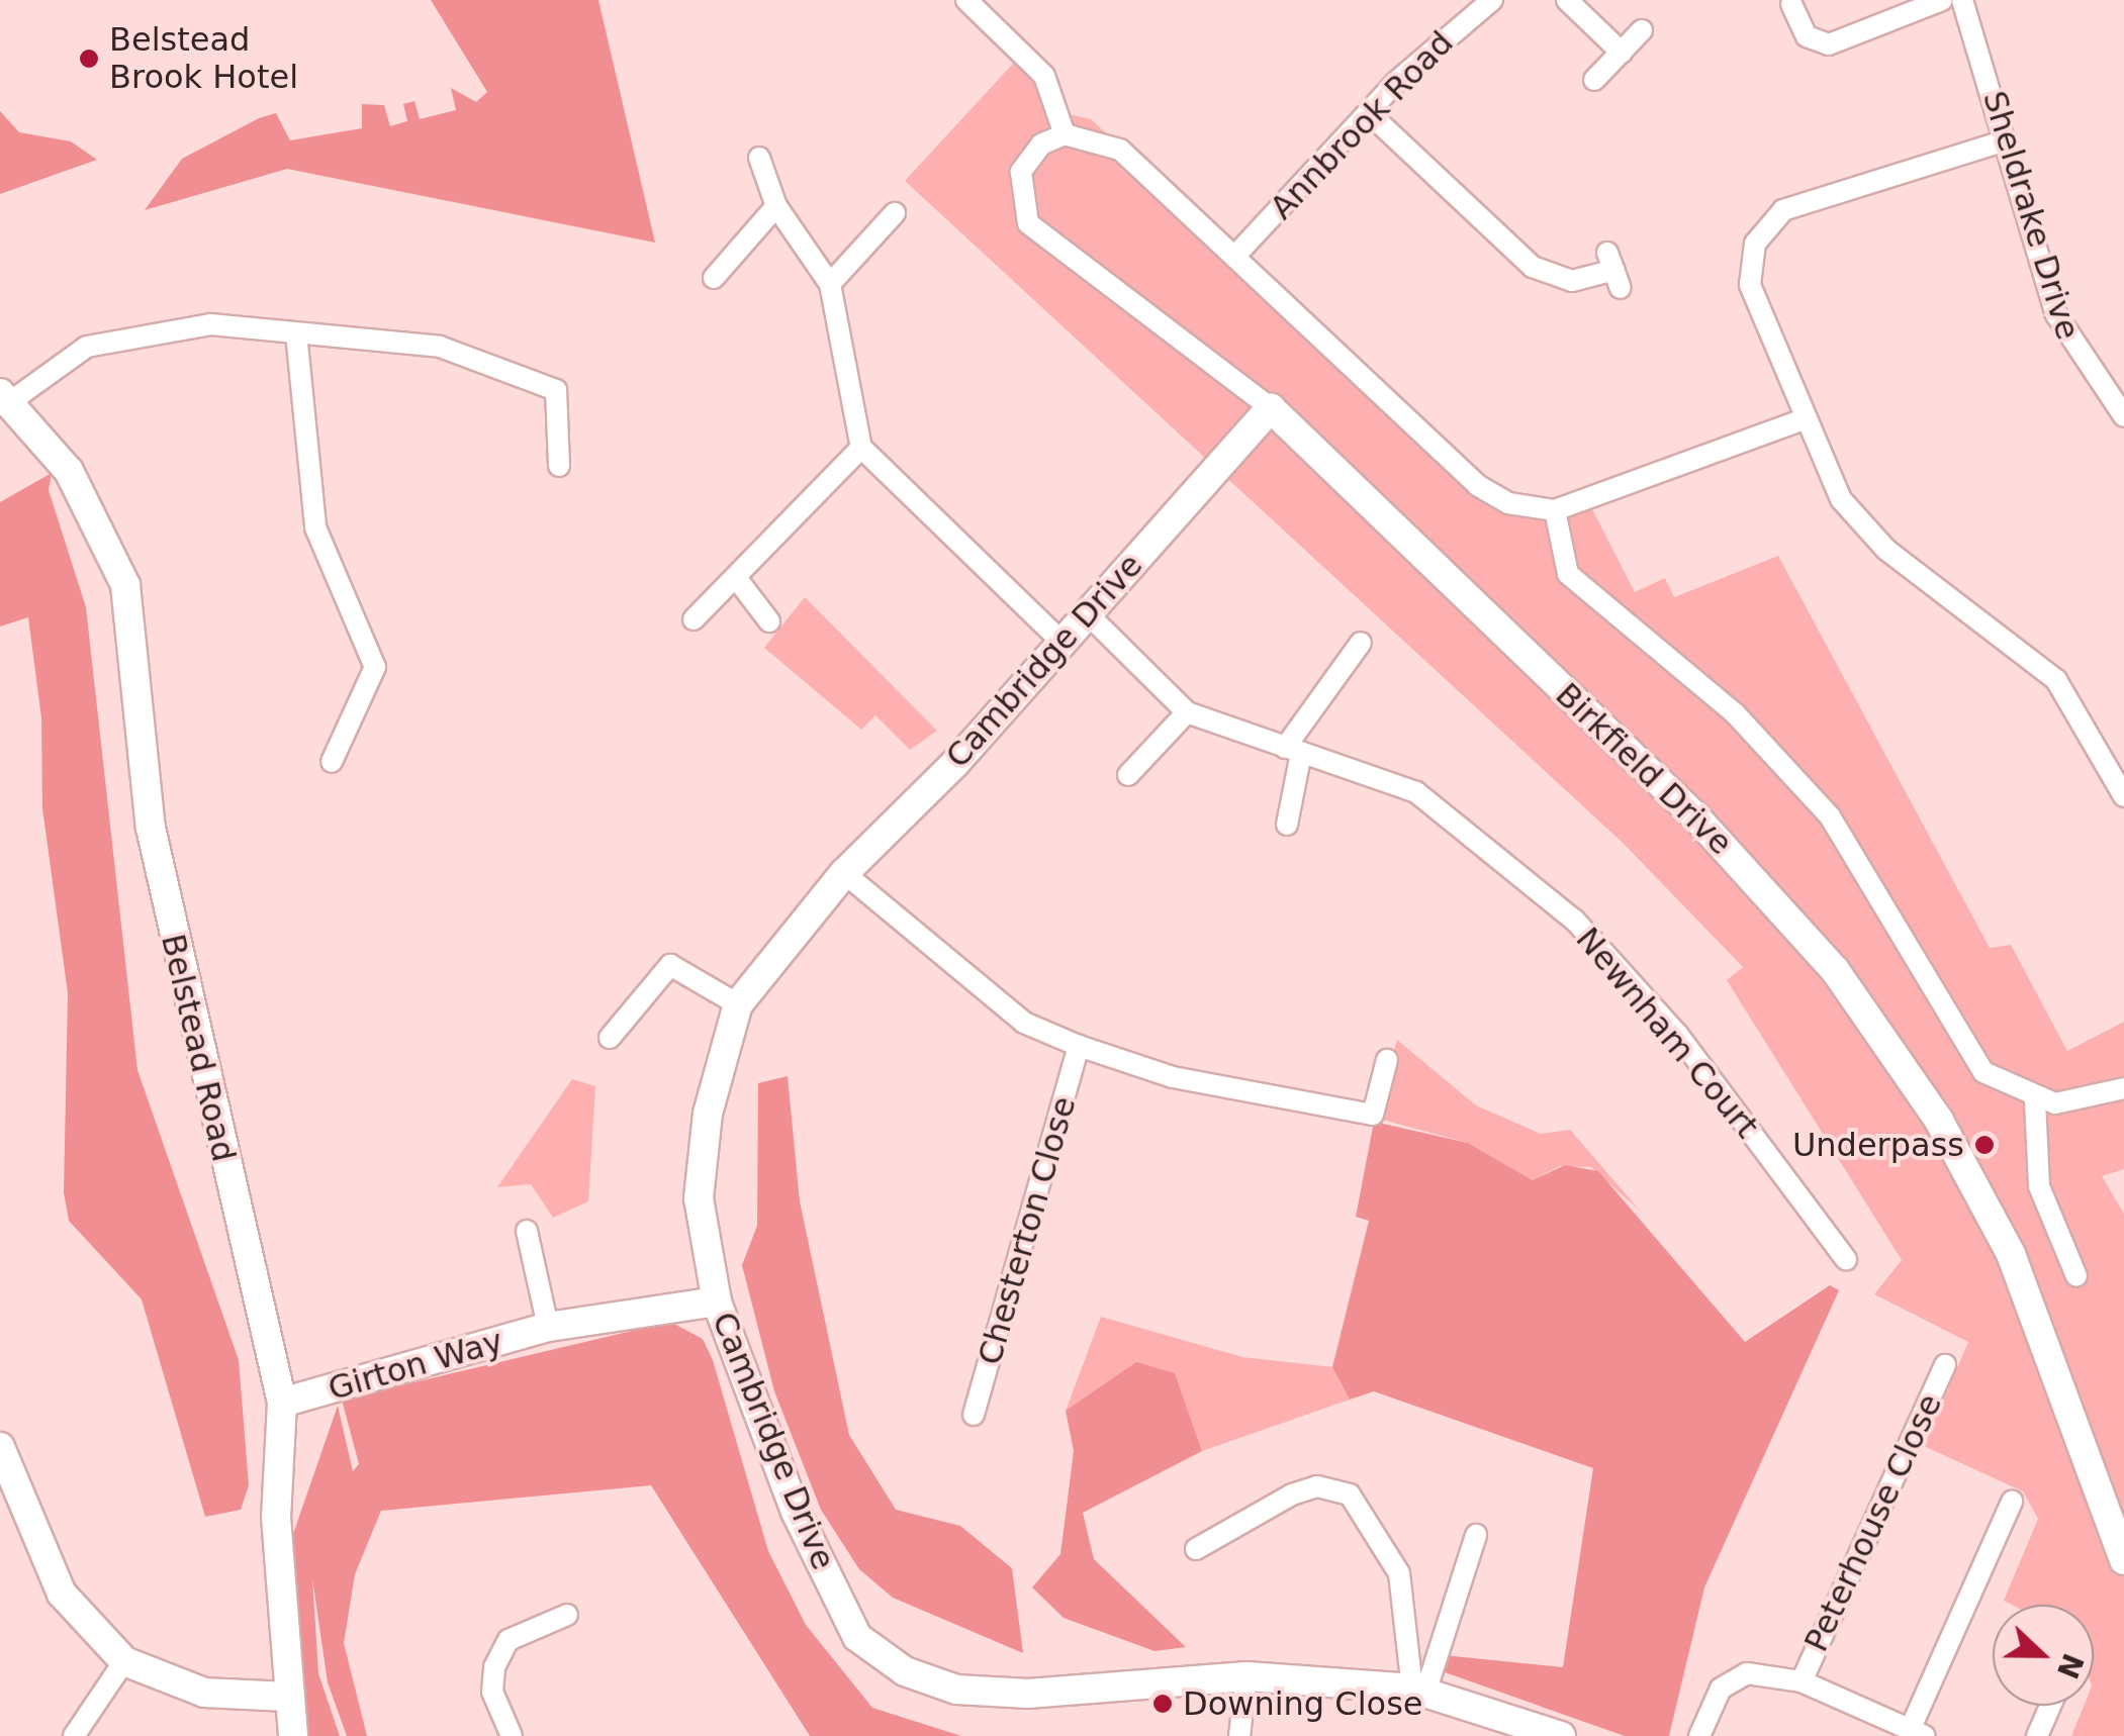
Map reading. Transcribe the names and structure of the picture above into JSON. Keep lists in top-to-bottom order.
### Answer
{
  "streets": {
    "street": [
      "Annbrook Road",
      "Sheldrake Drive",
      "Cambridge Drive",
      "Birkfield Drive",
      "Newnham Court",
      "Belstead Road",
      "Chesterton Close",
      "Girton Way",
      "Peterhouse Close"
    ]
  },
  "crossings": [
    ["Cambridge Drive", "Birkfield Drive"],
    ["Cambridge Drive", "Newnham Court"],
    ["Cambridge Drive", "Girton Way"],
    ["Belstead Road", "Girton Way"]
  ],
  "places": ["Belstead Brook Hotel", "Underpass", "Downing Close"],
  "north": "right"
}
